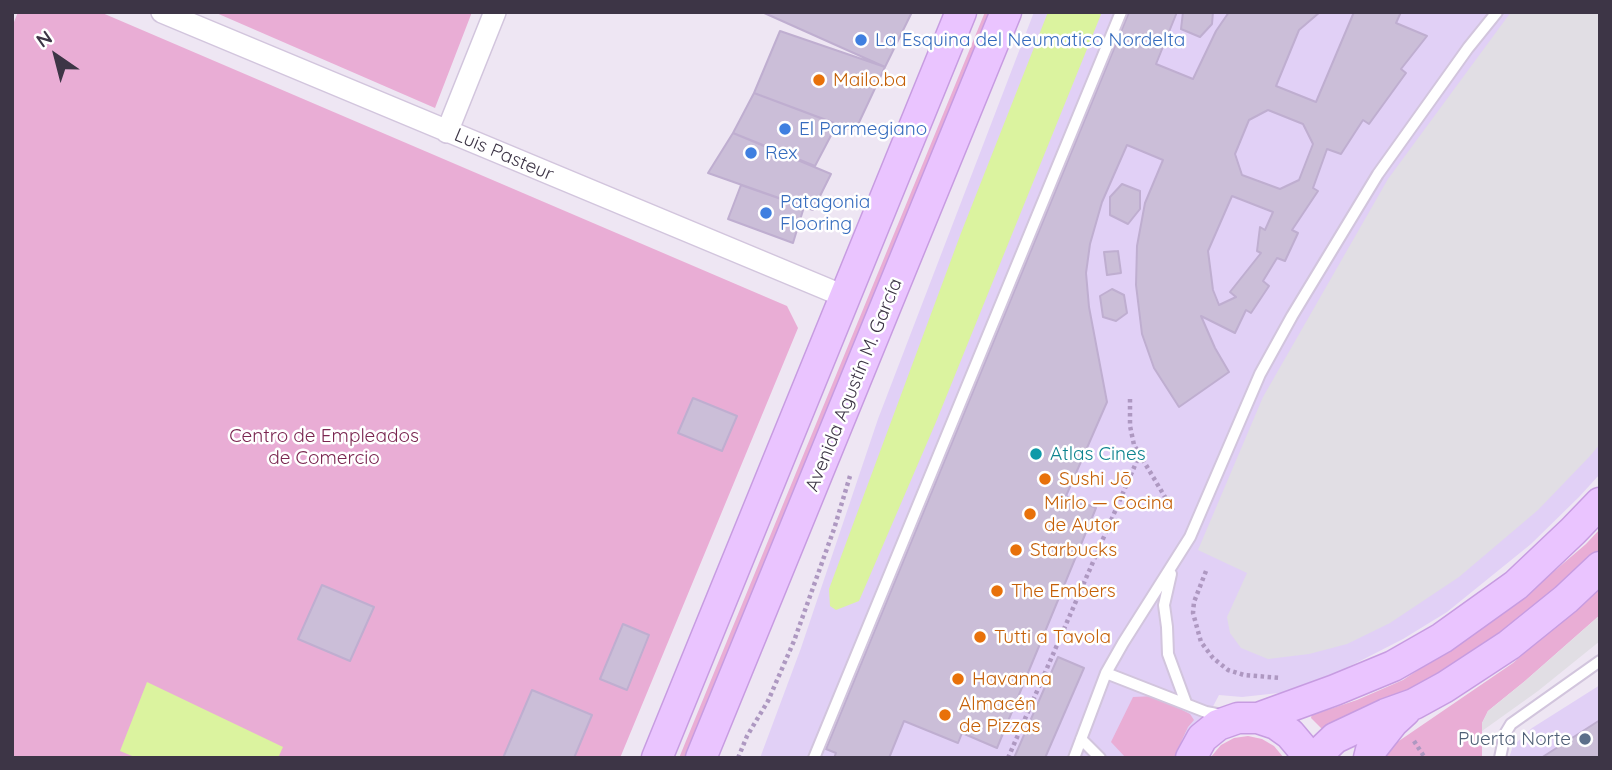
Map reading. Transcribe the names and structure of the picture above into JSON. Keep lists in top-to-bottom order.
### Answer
{
  "streets": {
    "main road": ["Avenida Agustín M. García"],
    "street": ["Luis Pasteur"]
  },
  "parks": ["Centro de Empleados de Comercio"],
  "places": [
    "La Esquina del Neumatico Nordelta",
    "Mailo.ba",
    "El Parmegiano",
    "Rex",
    "Patagonia Flooring",
    "Atlas Cines",
    "Sushi Jō",
    "Mirlo — Cocina de Autor",
    "Starbucks",
    "The Embers",
    "Tutti a Tavola",
    "Havanna",
    "Almacén de Pizzas",
    "Puerta Norte"
  ],
  "north": "top left"
}
